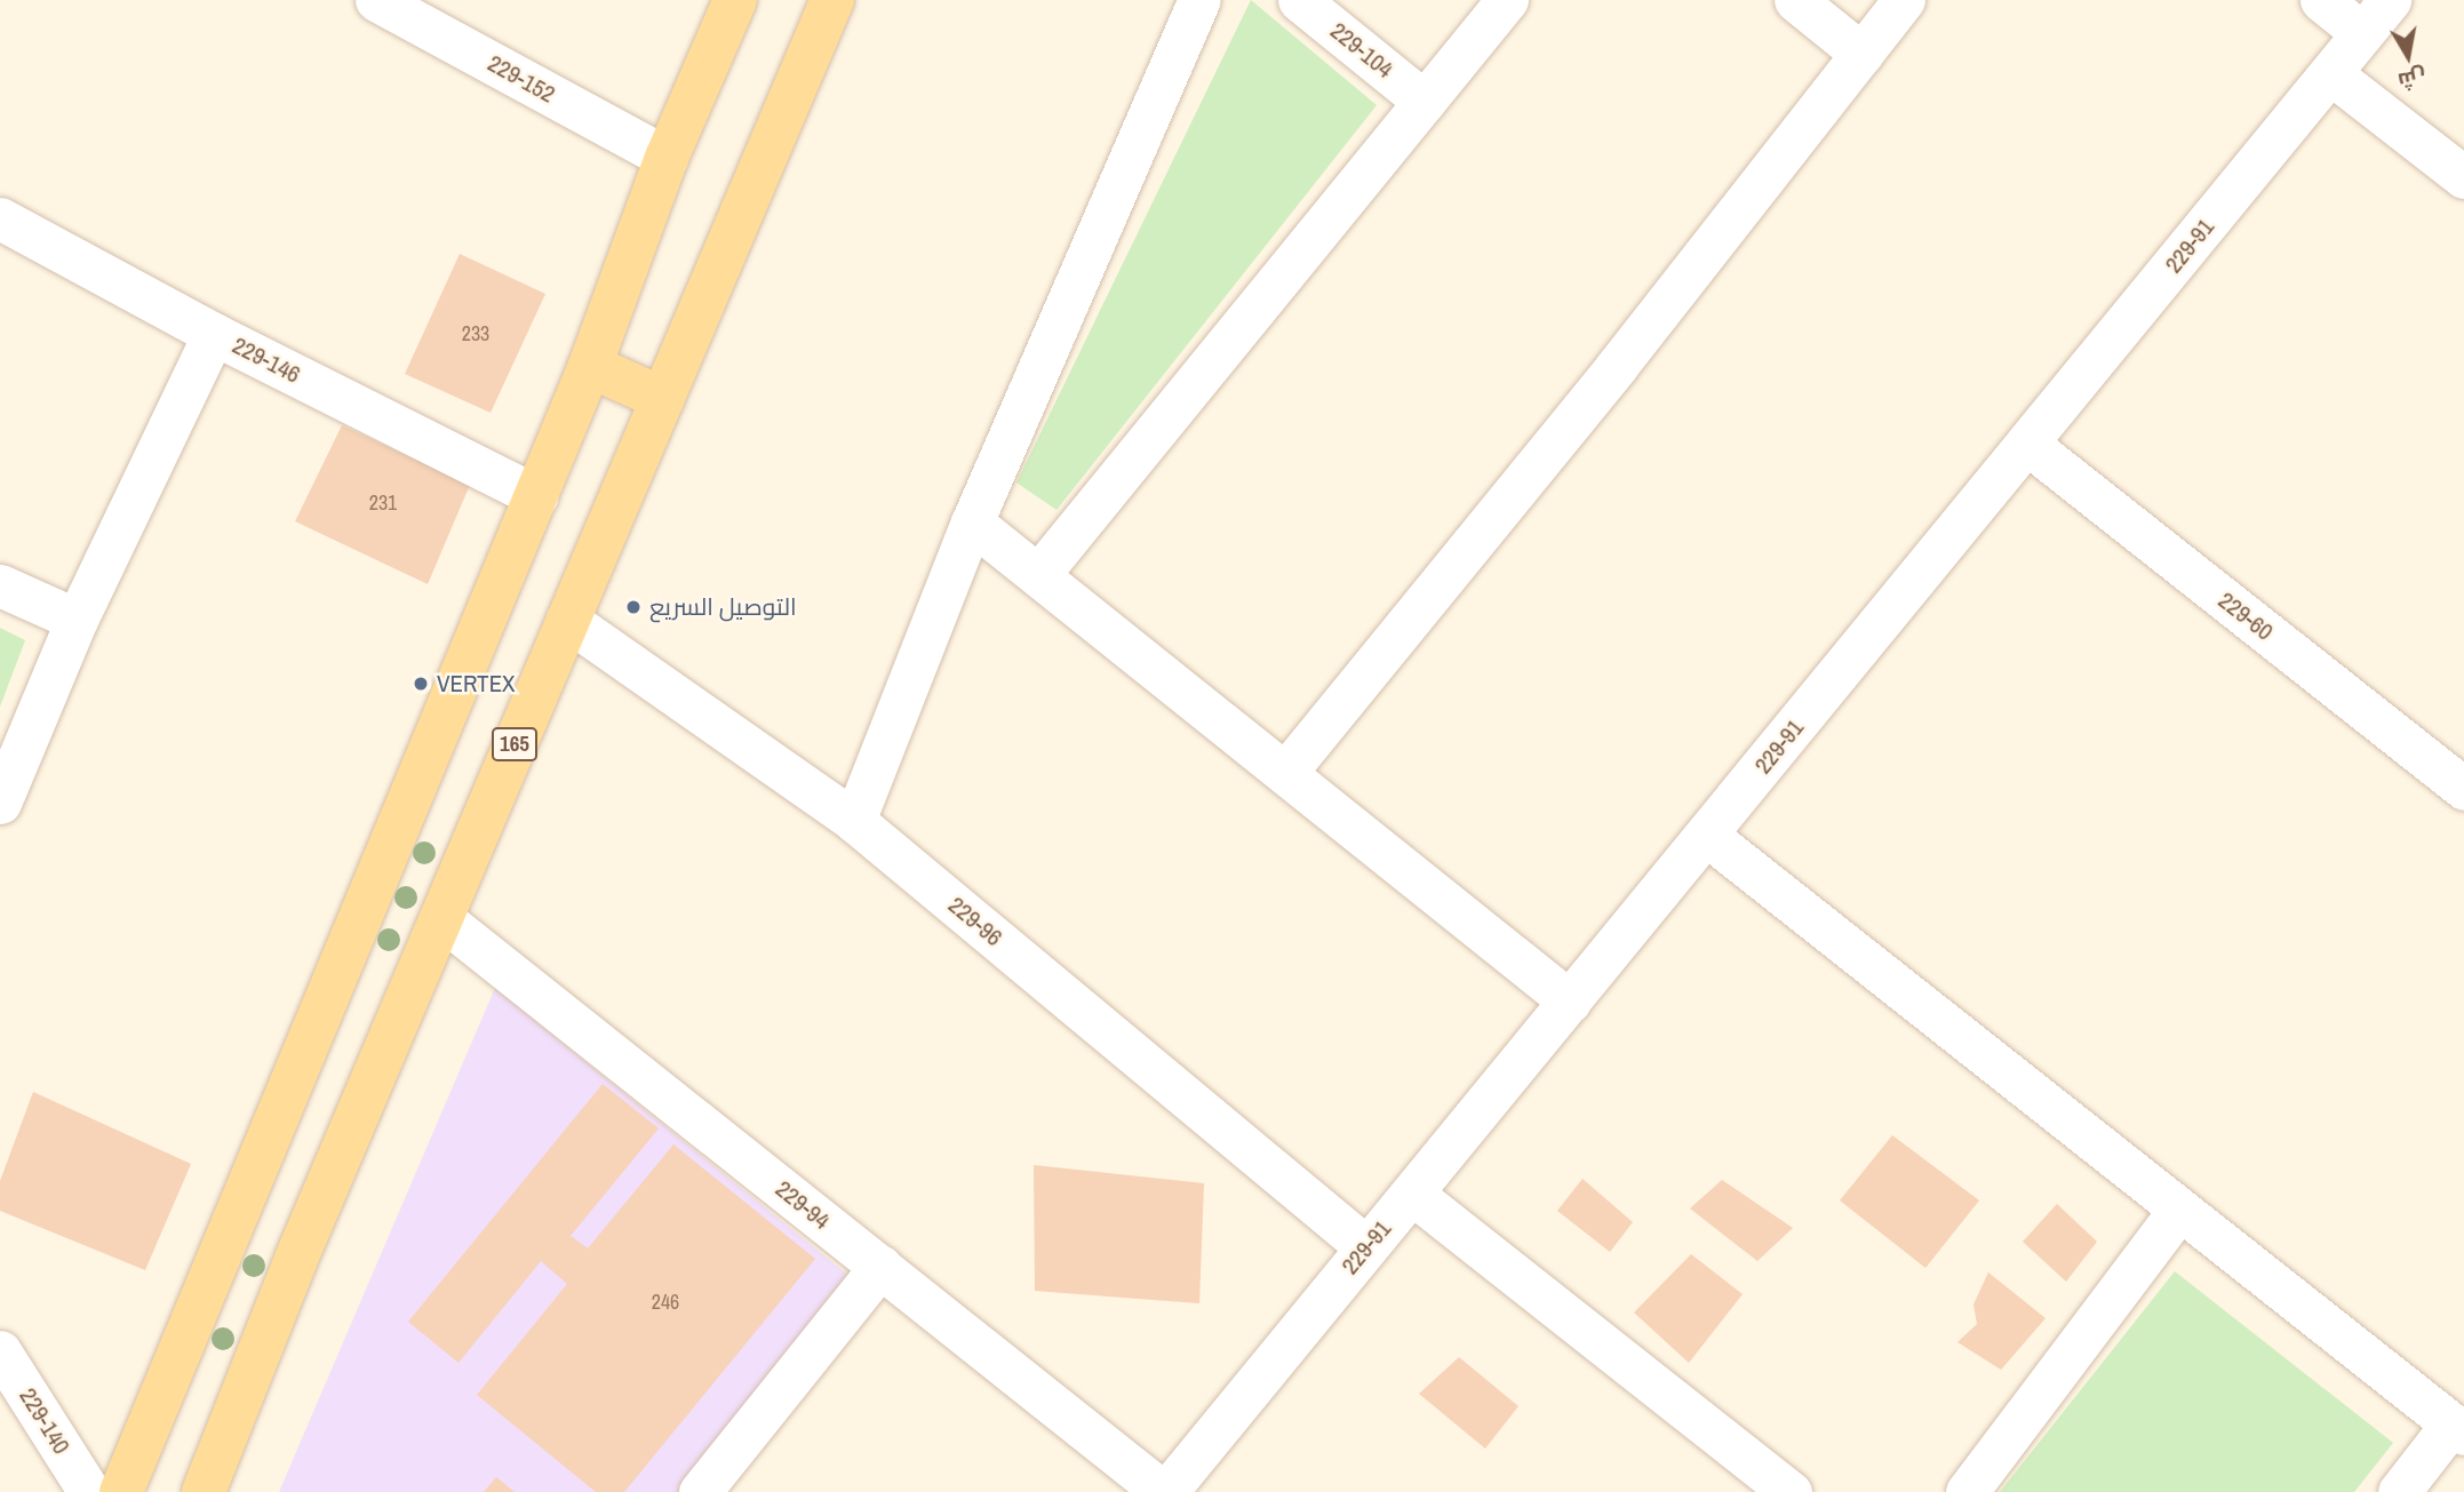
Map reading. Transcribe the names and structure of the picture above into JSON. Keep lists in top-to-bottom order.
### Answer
{
  "streets": {
    "main road": ["165"],
    "street": [
      "229-104",
      "229-152",
      "229-91",
      "229-146",
      "229-60",
      "229-96",
      "229-94",
      "229-140"
    ]
  },
  "crossings": [
    ["229-91", "229-60"],
    ["229-91", "229-96"],
    ["229-91", "229-94"],
    ["165", "229-96"],
    ["165", "229-94"]
  ],
  "places": ["التوصيل السريع", "VERTEX"],
  "house_numbers": ["233", "231", "246"],
  "north": "bottom"
}
